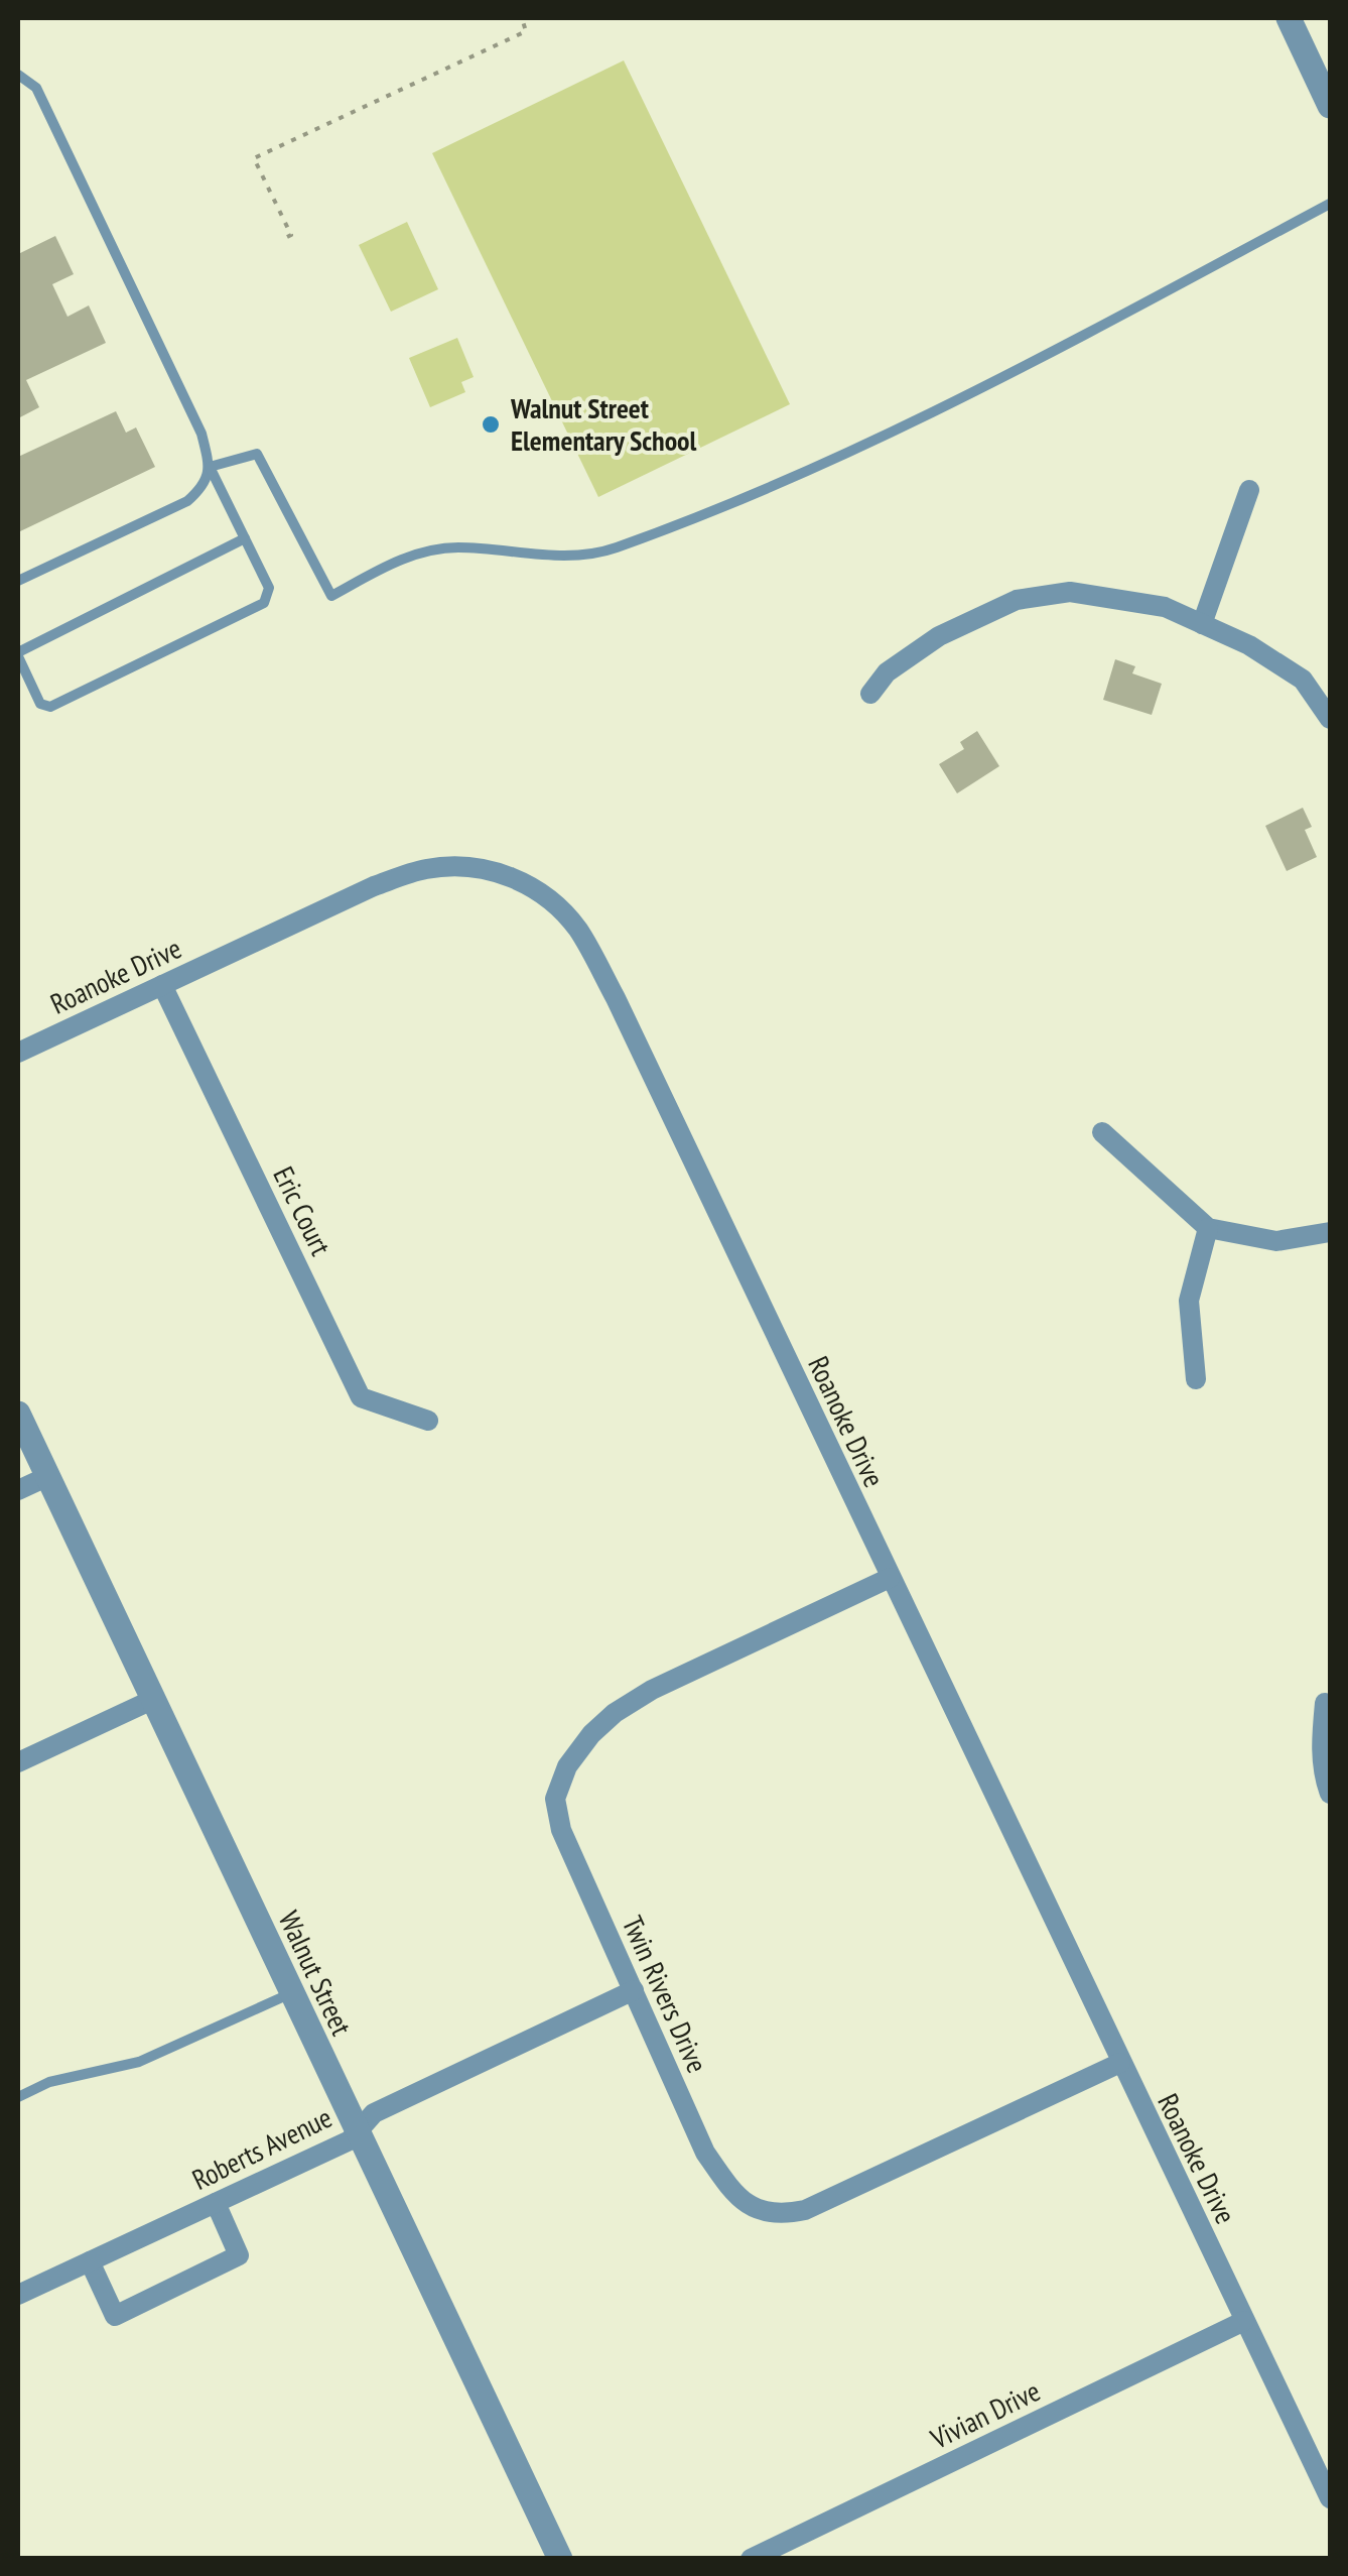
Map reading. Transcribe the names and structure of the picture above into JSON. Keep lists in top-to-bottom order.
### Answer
{
  "streets": {
    "street": [
      "Roanoke Drive",
      "Eric Court",
      "Walnut Street",
      "Twin Rivers Drive",
      "Roberts Avenue",
      "Vivian Drive"
    ]
  },
  "crossings": [
    ["Roanoke Drive", "Eric Court"],
    ["Roanoke Drive", "Twin Rivers Drive"],
    ["Roanoke Drive", "Vivian Drive"],
    ["Walnut Street", "Roberts Avenue"],
    ["Twin Rivers Drive", "Roberts Avenue"]
  ],
  "places": ["Walnut Street Elementary School"]
}
